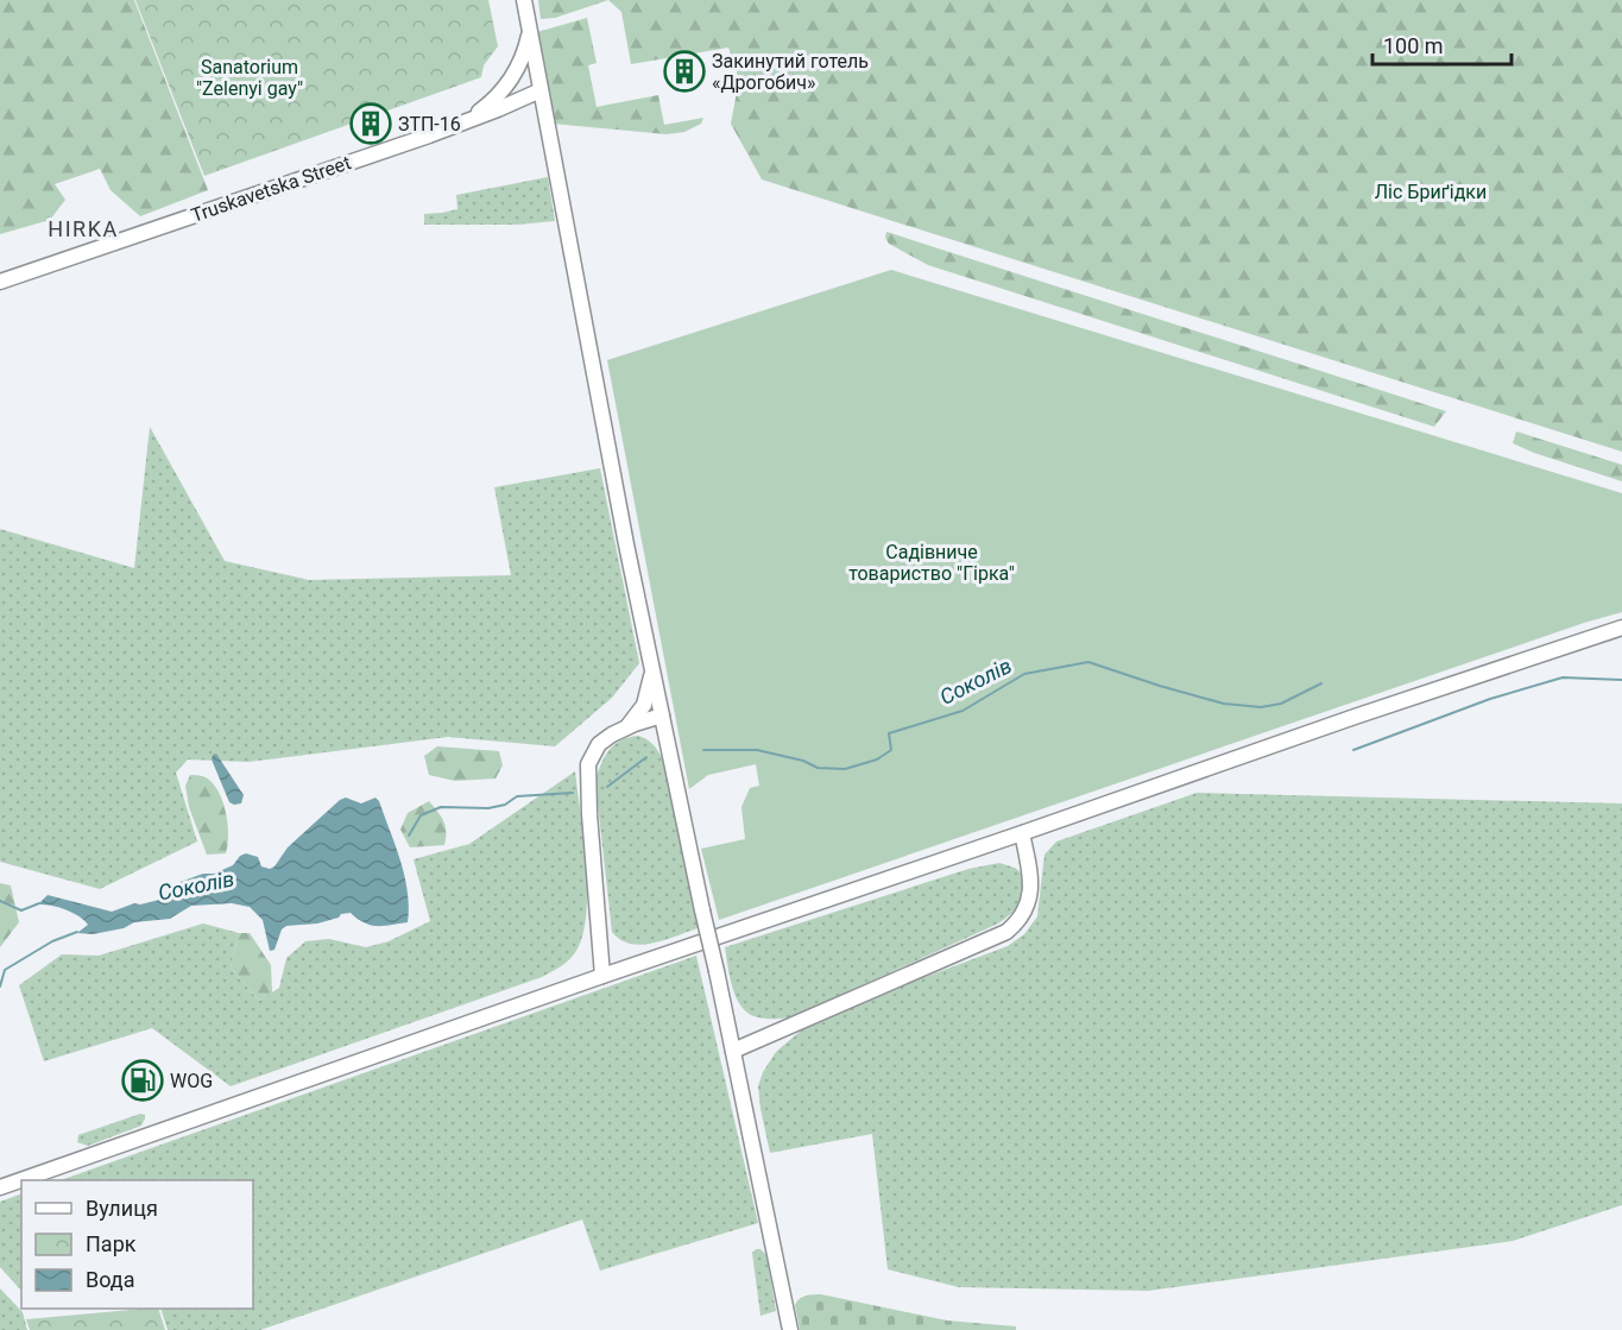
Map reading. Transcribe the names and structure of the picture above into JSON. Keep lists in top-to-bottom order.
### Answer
{
  "streets": {
    "main road": ["Truskavetska Street"]
  },
  "districts": ["HIRKA"],
  "water": ["Соколів"],
  "parks": ["Sanatorium \"Zelenyi gay\"", "Ліс Бриґідки", "Садівниче товариство \"Гірка\""],
  "places": {
    "building": ["Закинутий готель «Дрогобич»", "ЗТП-16"],
    "fuel station": ["WOG"]
  },
  "legend": ["Вулиця", "Парк", "Вода"],
  "scale_bar": "100 m"
}
